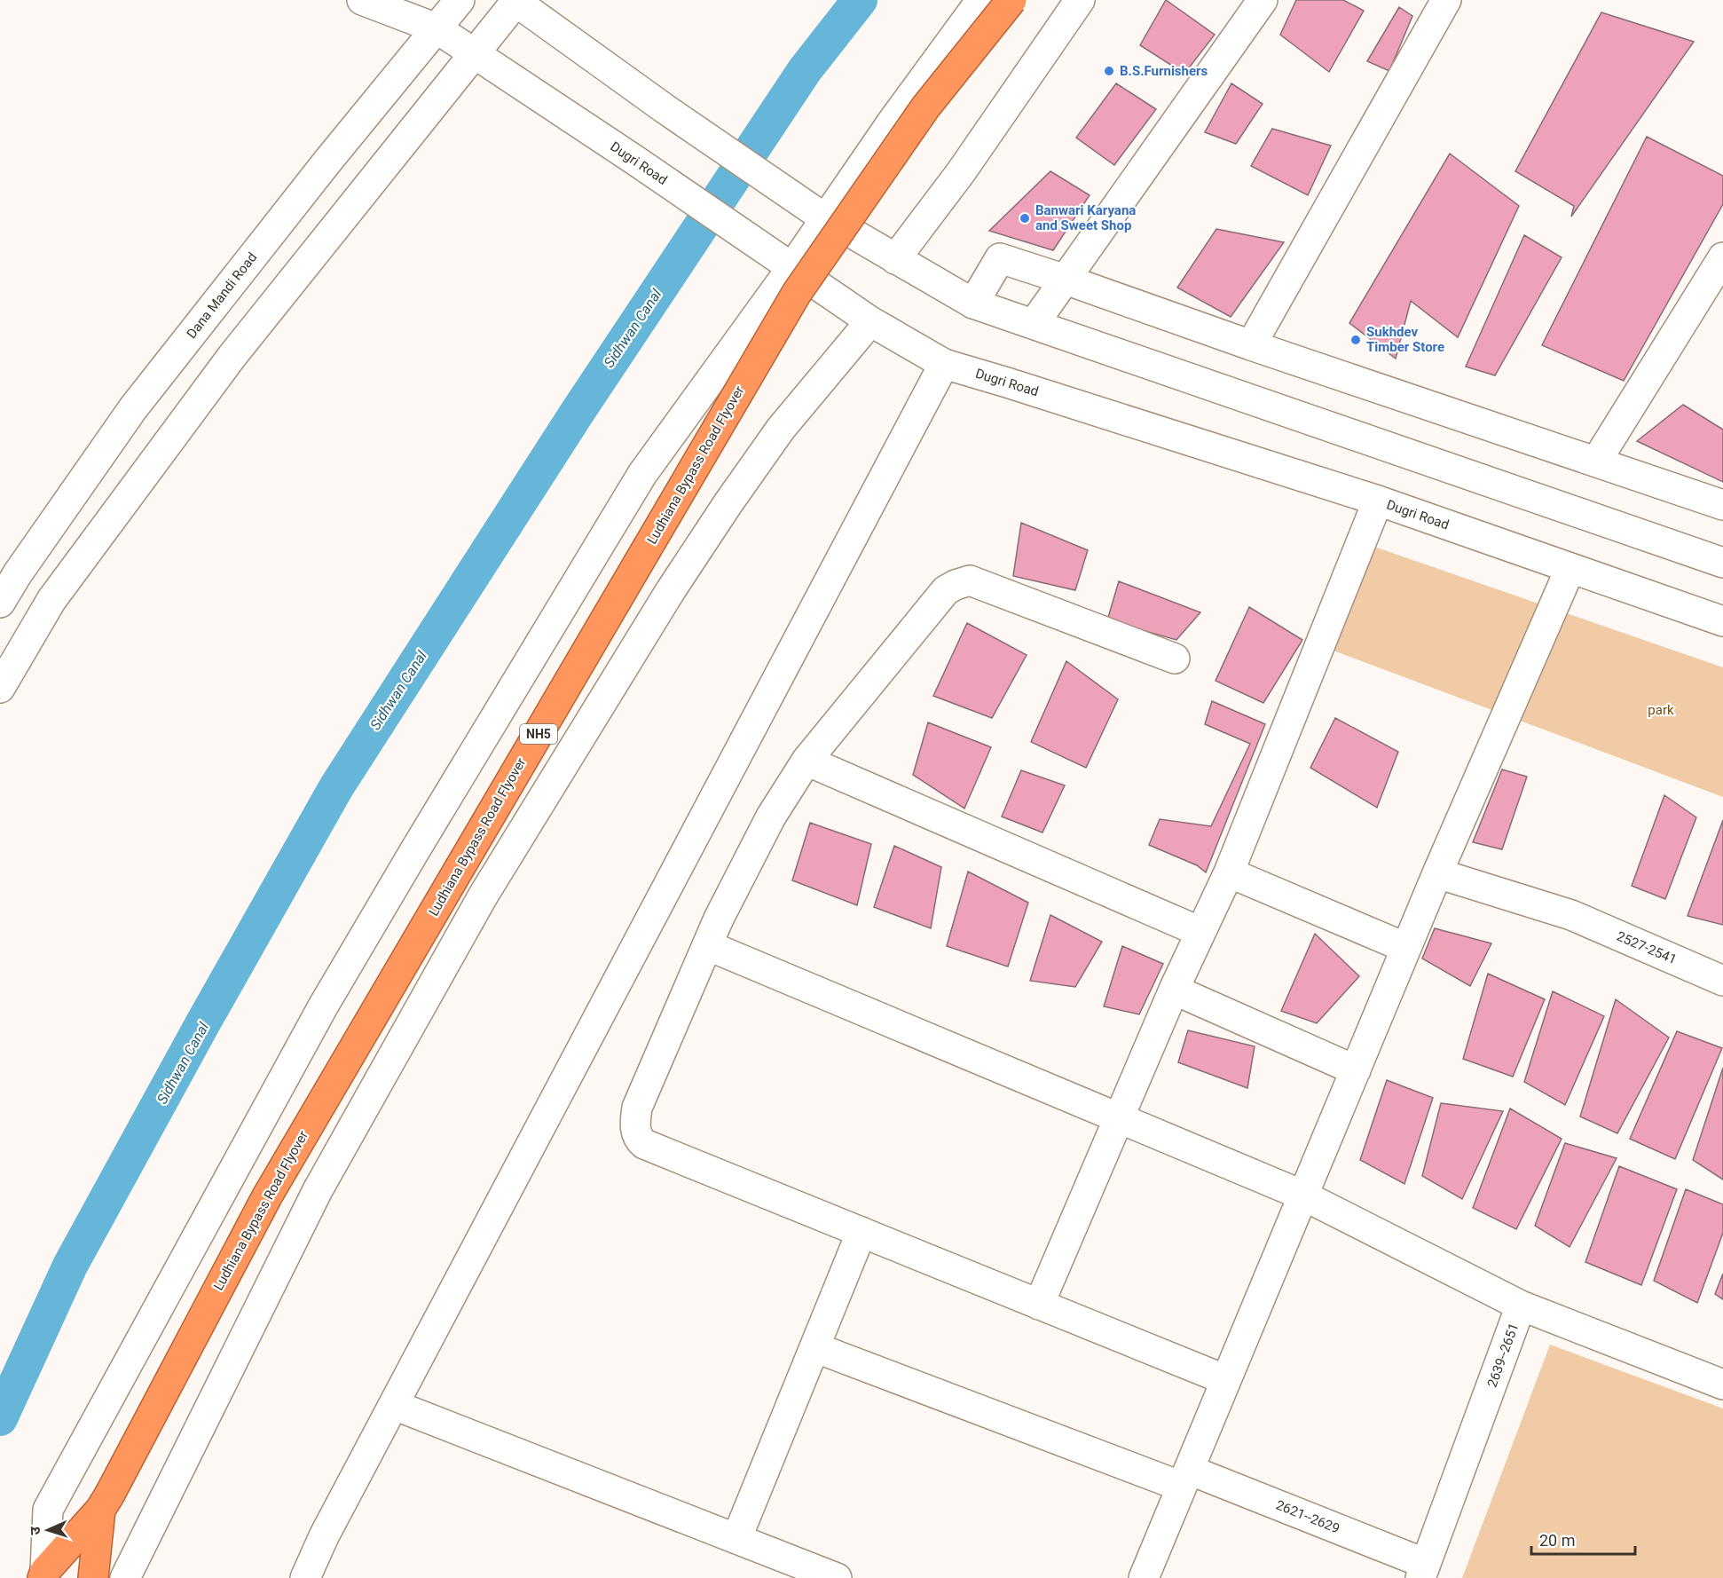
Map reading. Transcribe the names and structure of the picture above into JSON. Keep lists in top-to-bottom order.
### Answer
{
  "streets": {
    "highway": ["Ludhiana Bypass Road Flyover", "NH5"],
    "street": [
      "Dugri Road",
      "Dana Mandi Road",
      "2527-2541",
      "2639--2651",
      "2621--2629"
    ]
  },
  "crossings": [
    ["Dugri Road", "Dana Mandi Road"],
    ["2639--2651", "2621--2629"]
  ],
  "water": ["Sidhwan Canal"],
  "parks": ["park"],
  "places": ["B.S.Furnishers", "Banwari Karyana and Sweet Shop", "Sukhdev Timber Store"],
  "scale_bar": "20 m",
  "north": "left"
}
